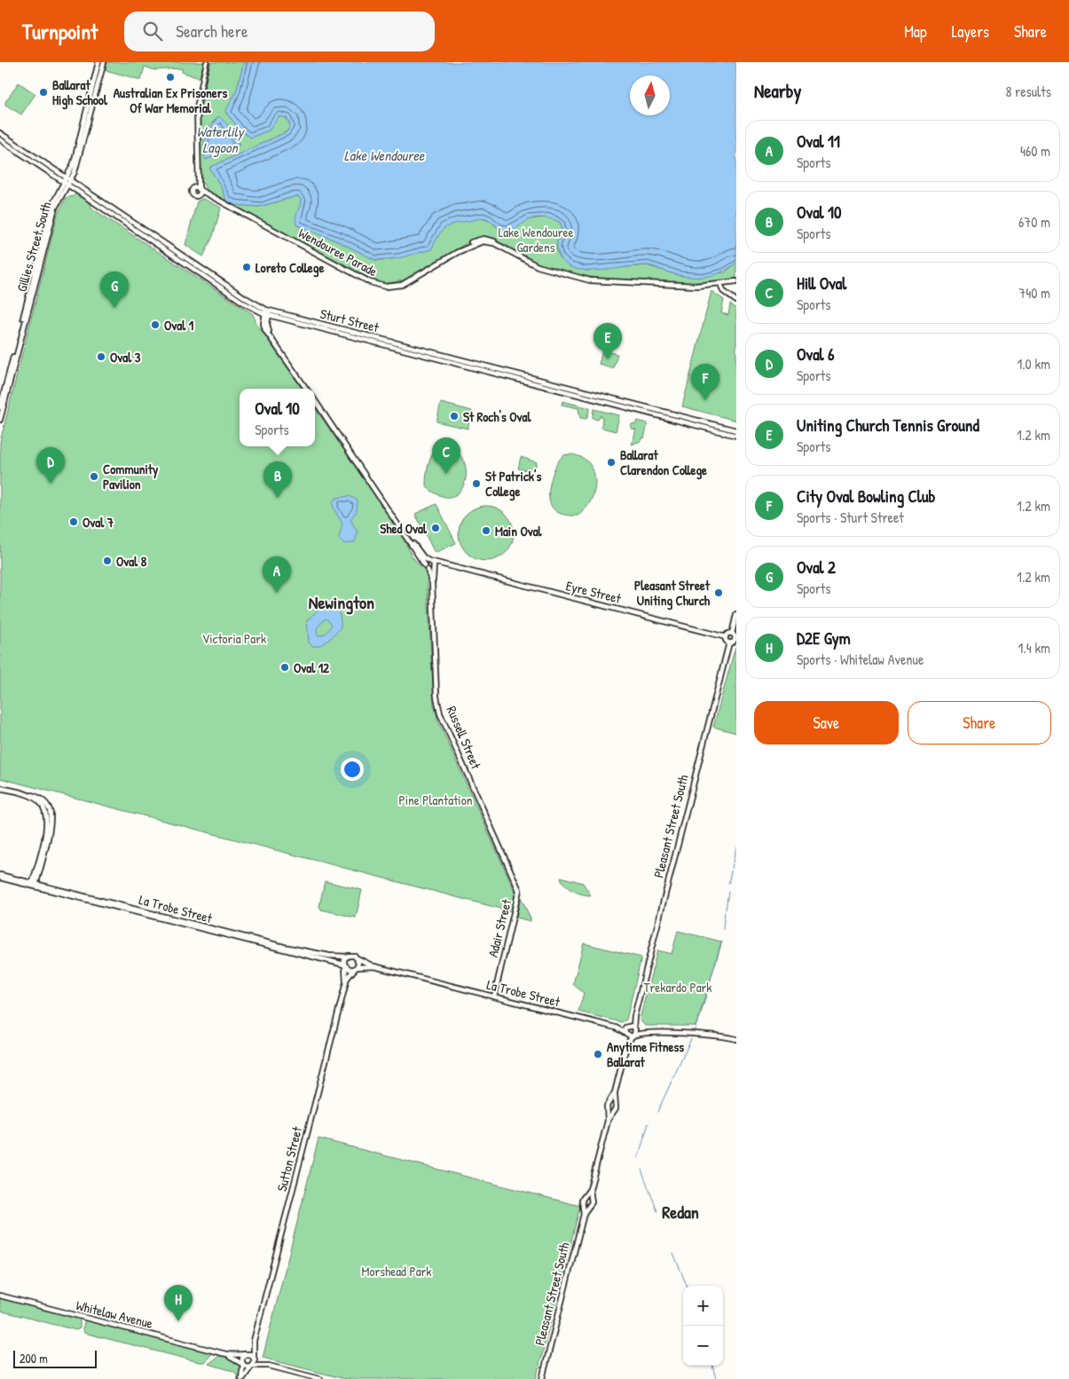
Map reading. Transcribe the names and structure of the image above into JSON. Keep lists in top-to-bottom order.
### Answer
{
  "streets": {
    "main road": [
      "Gillies Street South",
      "Wendouree Parade",
      "Sturt Street",
      "Eyre Street",
      "Russell Street",
      "Pleasant Street South",
      "La Trobe Street",
      "Adair Street",
      "Sutton Street",
      "Whitelaw Avenue"
    ]
  },
  "crossings": [
    ["Gillies Street South", "Sturt Street"],
    ["Eyre Street", "Russell Street"],
    ["Russell Street", "Adair Street"],
    ["Pleasant Street South", "La Trobe Street"],
    ["La Trobe Street", "Adair Street"],
    ["La Trobe Street", "Sutton Street"],
    ["Sutton Street", "Whitelaw Avenue"]
  ],
  "districts": ["Newington", "Redan"],
  "water": ["Waterlily Lagoon", "Lake Wendouree"],
  "parks": [
    "Lake Wendouree Gardens",
    "Victoria Park",
    "Pine Plantation",
    "Trekardo Park",
    "Morshead Park"
  ],
  "places": [
    "Australian Ex Prisoners Of War Memorial",
    "Ballarat High School",
    "Loreto College",
    "Oval 1",
    "Oval 3",
    "St Roch's Oval",
    "Ballarat Clarendon College",
    "Community Pavilion",
    "St Patrick's College",
    "Oval 7",
    "Shed Oval",
    "Main Oval",
    "Oval 8",
    "Pleasant Street Uniting Church",
    "Oval 12",
    "Anytime Fitness Ballarat"
  ],
  "scale_bar": "200 m",
  "north": "top",
  "page": {
    "header": "Turnpoint",
    "search": "Search here",
    "nav": ["Map", "Layers", "Share"],
    "heading": ["Nearby", "8 results"],
    "list": [
      {
        "mark": "A",
        "name": "Oval 11",
        "note": "Sports",
        "value": "460 m"
      },
      {
        "mark": "B",
        "name": "Oval 10",
        "note": "Sports",
        "value": "670 m"
      },
      {
        "mark": "C",
        "name": "Hill Oval",
        "note": "Sports",
        "value": "740 m"
      },
      {
        "mark": "D",
        "name": "Oval 6",
        "note": "Sports",
        "value": "1.0 km"
      },
      {
        "mark": "E",
        "name": "Uniting Church Tennis Ground",
        "note": "Sports",
        "value": "1.2 km"
      },
      {
        "mark": "F",
        "name": "City Oval Bowling Club",
        "note": "Sports · Sturt Street",
        "value": "1.2 km"
      },
      {
        "mark": "G",
        "name": "Oval 2",
        "note": "Sports",
        "value": "1.2 km"
      },
      {
        "mark": "H",
        "name": "D2E Gym",
        "note": "Sports · Whitelaw Avenue",
        "value": "1.4 km"
      }
    ],
    "pins": [
      "G",
      "E",
      "F",
      "C",
      "D",
      "B",
      "A",
      "H"
    ],
    "popup": ["Oval 10", "Sports"],
    "buttons": ["Save", "Share"],
    "map_buttons": ["+", "−"],
    "scale": "200 m"
  }
}
